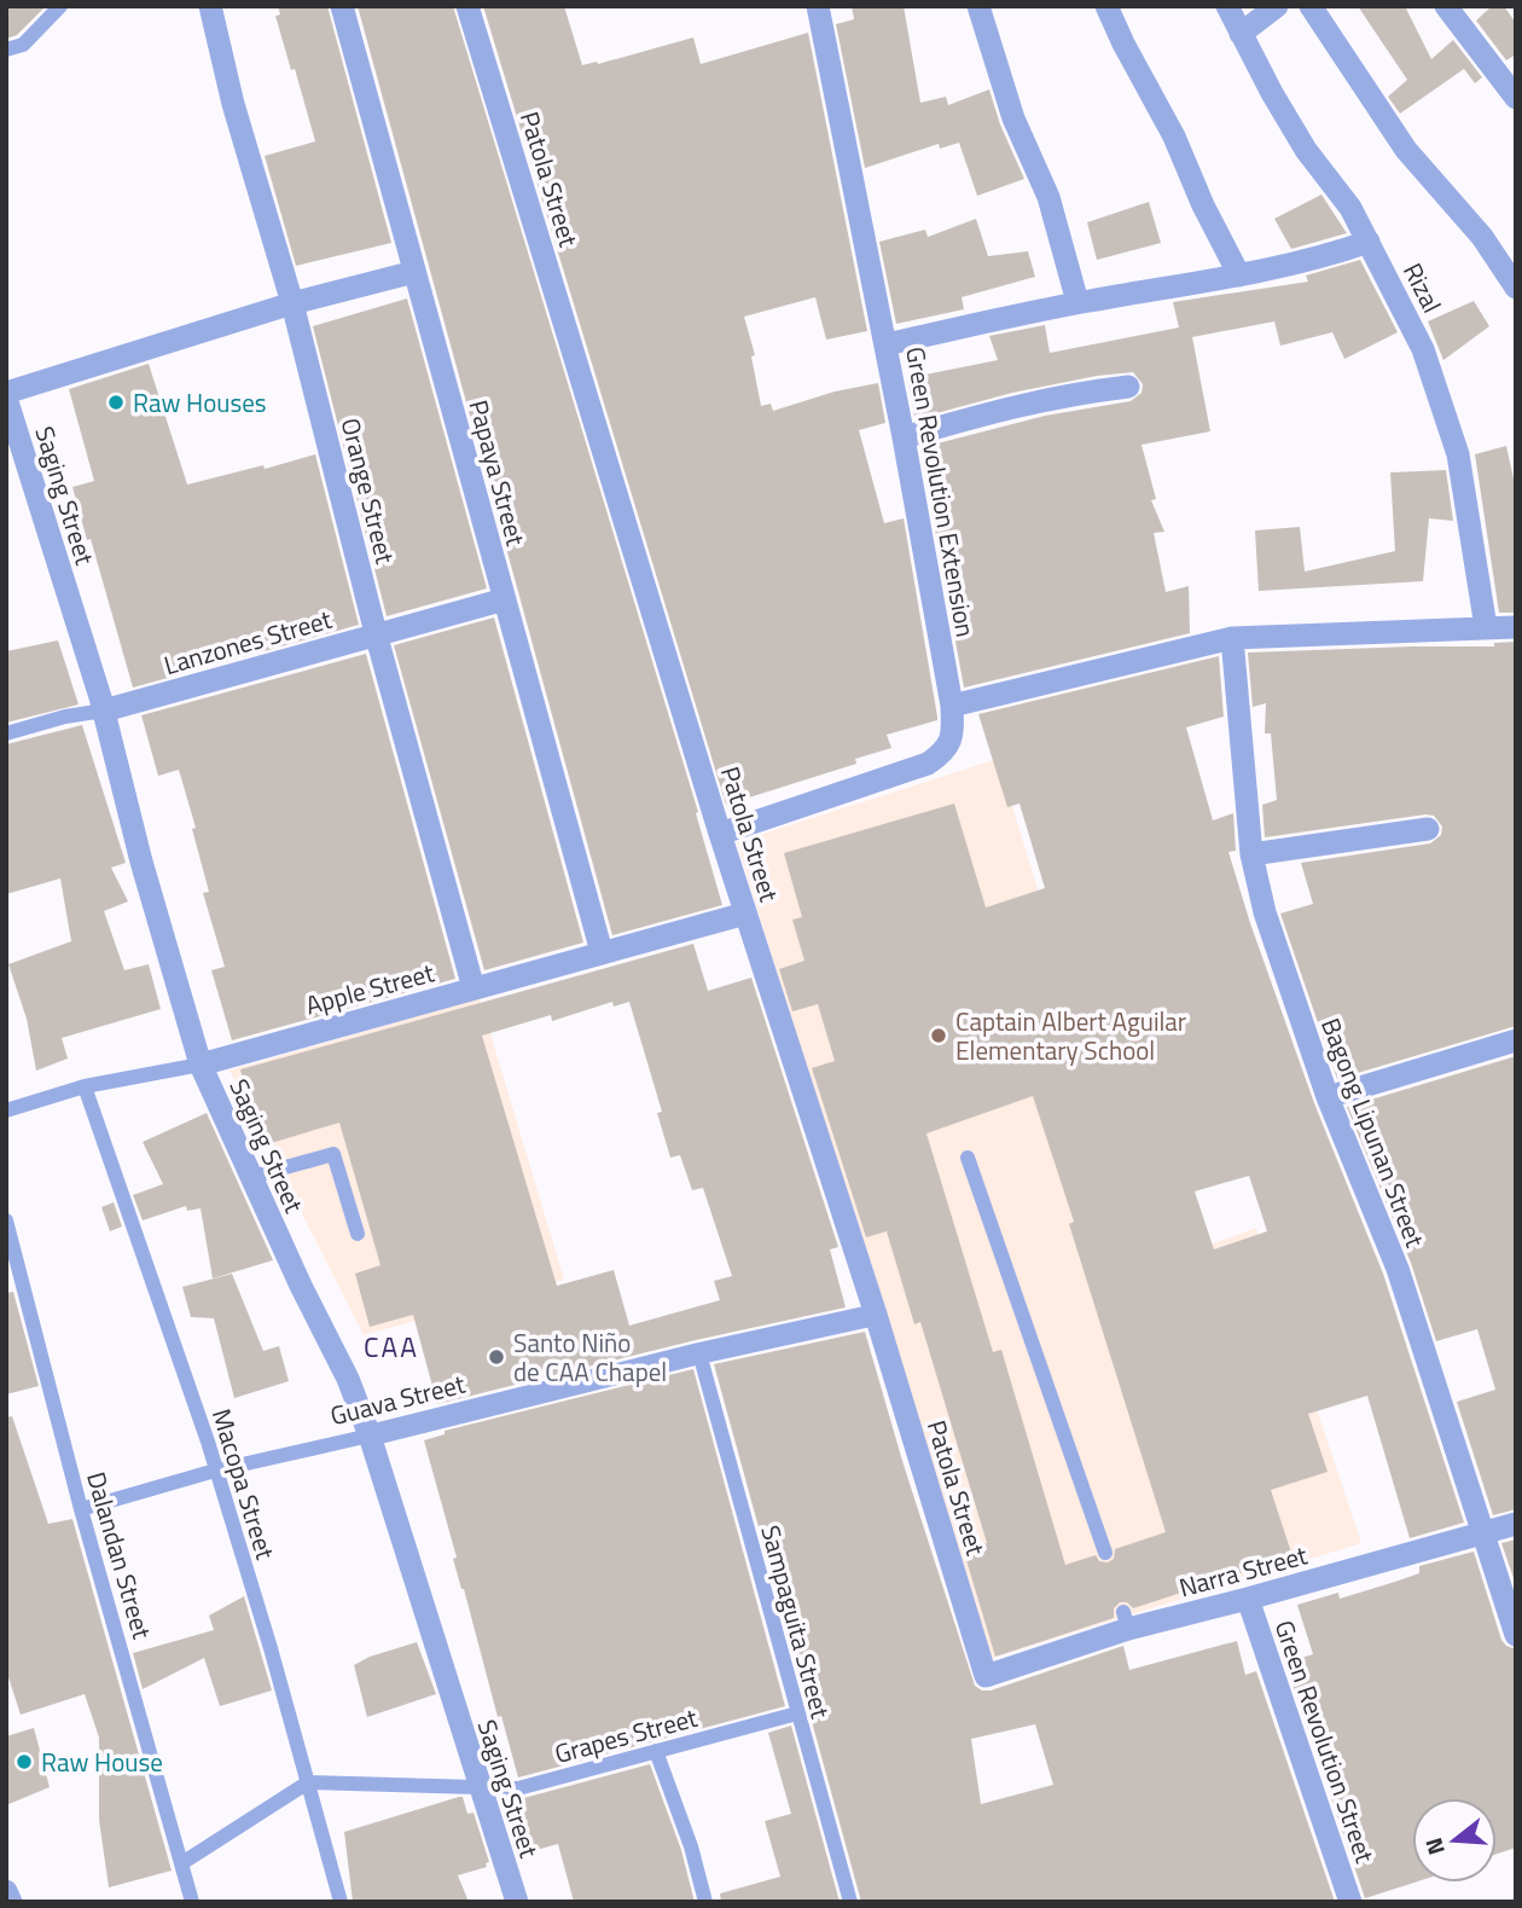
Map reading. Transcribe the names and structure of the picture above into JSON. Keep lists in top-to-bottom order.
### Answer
{
  "streets": {
    "street": [
      "Patola Street",
      "Rizal",
      "Papaya Street",
      "Orange Street",
      "Green Revolution Extension",
      "Saging Street",
      "Lanzones Street",
      "Apple Street",
      "Bagong Lipunan Street",
      "Guava Street",
      "Narra Street",
      "Green Revolution Street"
    ],
    "lane": [
      "Macopa Street",
      "Dalandan Street",
      "Sampaguita Street",
      "Grapes Street"
    ]
  },
  "crossings": [
    ["Patola Street", "Green Revolution Extension"],
    ["Patola Street", "Apple Street"],
    ["Patola Street", "Guava Street"],
    ["Patola Street", "Narra Street"],
    ["Papaya Street", "Lanzones Street"],
    ["Papaya Street", "Apple Street"],
    ["Orange Street", "Lanzones Street"],
    ["Orange Street", "Apple Street"],
    ["Saging Street", "Lanzones Street"],
    ["Saging Street", "Apple Street"],
    ["Saging Street", "Guava Street"],
    ["Saging Street", "Grapes Street"],
    ["Apple Street", "Macopa Street"],
    ["Bagong Lipunan Street", "Narra Street"],
    ["Guava Street", "Macopa Street"],
    ["Guava Street", "Dalandan Street"],
    ["Guava Street", "Sampaguita Street"],
    ["Macopa Street", "Grapes Street"],
    ["Narra Street", "Green Revolution Street"],
    ["Sampaguita Street", "Grapes Street"]
  ],
  "districts": ["CAA"],
  "places": [
    "Raw Houses",
    "Captain Albert Aguilar Elementary School",
    "Santo Niño de CAA Chapel",
    "Raw House"
  ],
  "north": "left"
}
